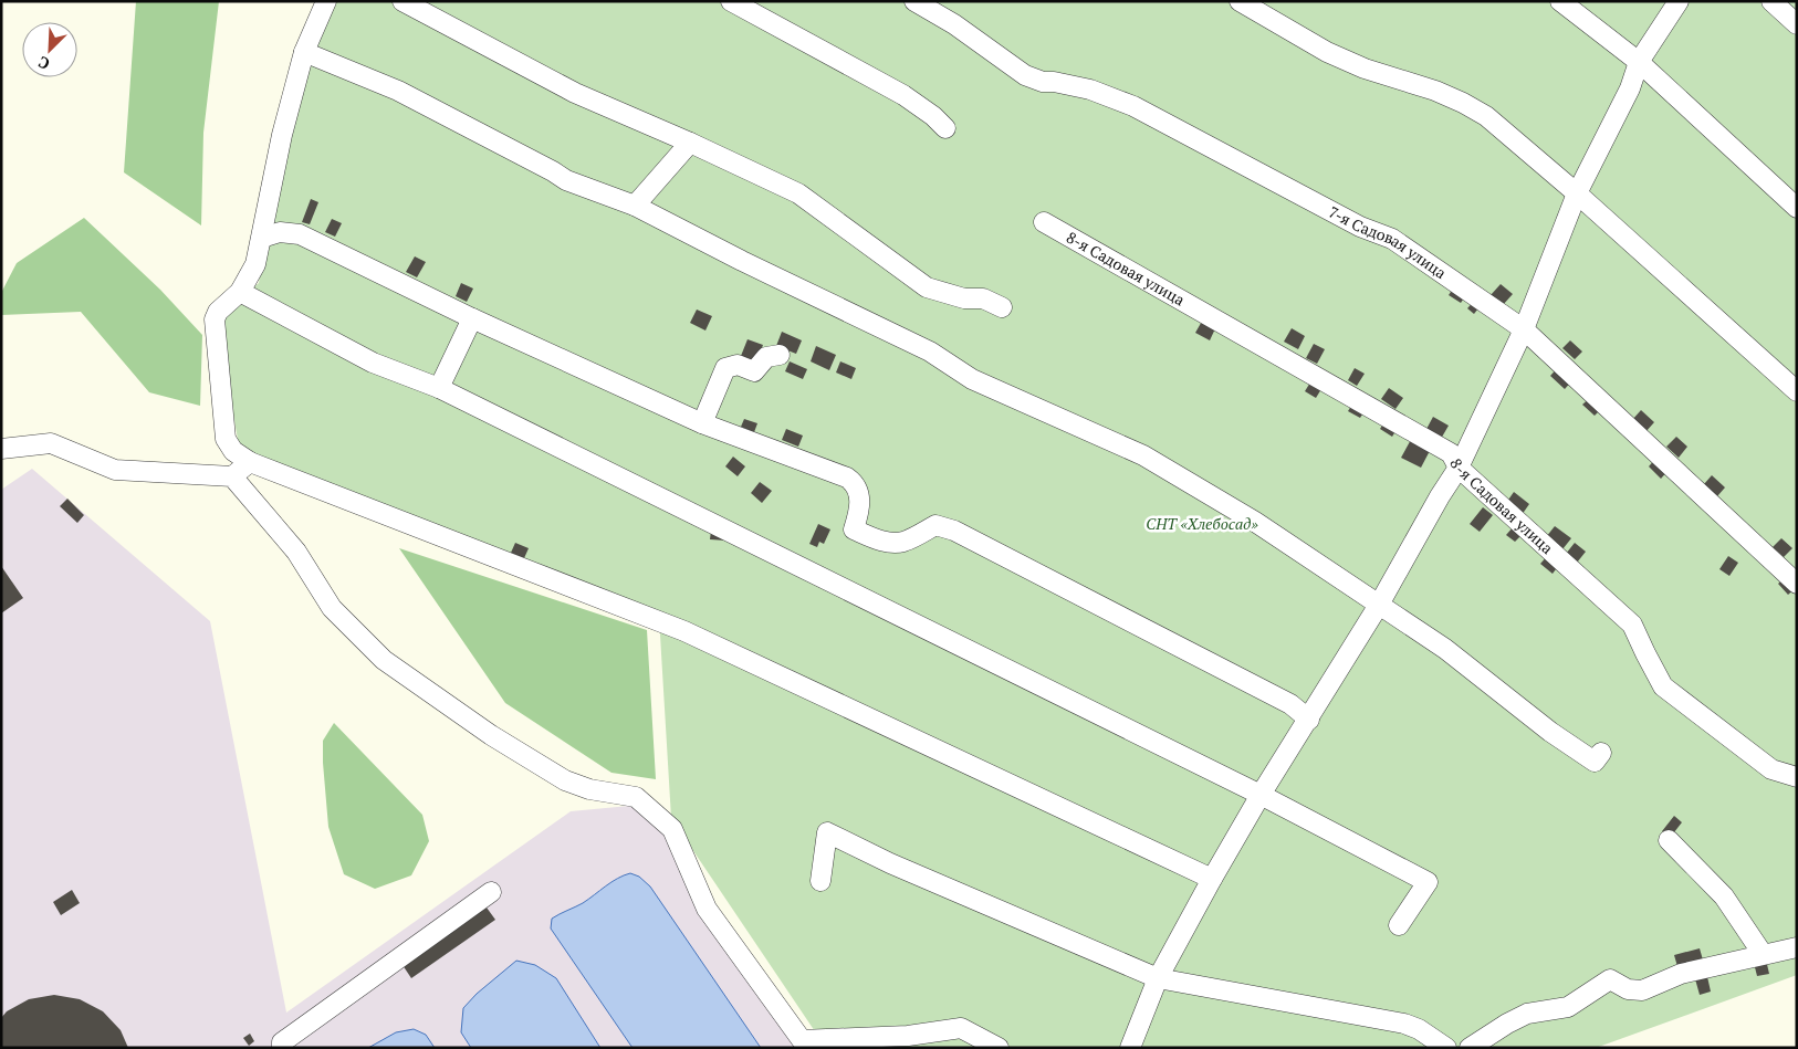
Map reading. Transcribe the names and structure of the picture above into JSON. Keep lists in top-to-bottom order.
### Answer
{
  "streets": {
    "lane": ["7-я Садовая улица", "8-я Садовая улица"]
  },
  "parks": ["СНТ «Хлебосад»"],
  "north": "bottom left"
}
